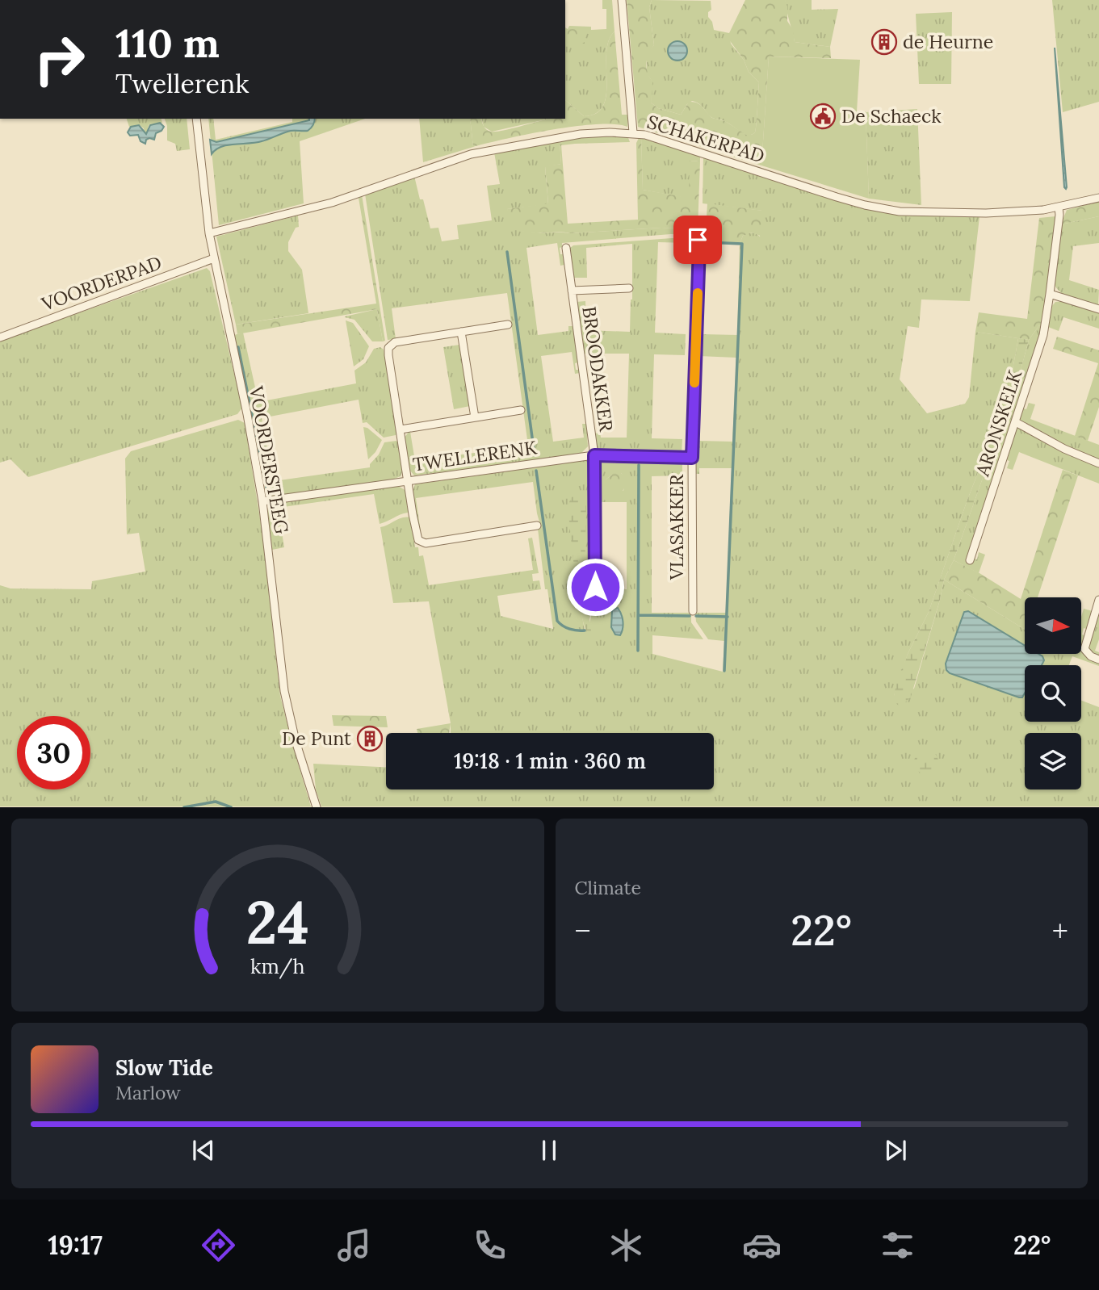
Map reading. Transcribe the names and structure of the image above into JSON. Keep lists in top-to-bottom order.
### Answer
{
  "streets": {
    "street": [
      "SCHAKERPAD",
      "VOORDERPAD",
      "BROODAKKER",
      "ARONSKELK",
      "TWELLERENK",
      "VOORDERSTEEG",
      "VLASAKKER"
    ]
  },
  "crossings": [
    ["SCHAKERPAD", "ARONSKELK"],
    ["SCHAKERPAD", "VOORDERSTEEG"],
    ["VOORDERPAD", "VOORDERSTEEG"],
    ["BROODAKKER", "TWELLERENK"],
    ["TWELLERENK", "VOORDERSTEEG"],
    ["TWELLERENK", "VLASAKKER"]
  ],
  "places": {
    "building": ["de Heurne", "De Punt"],
    "public building": ["De Schaeck"]
  },
  "north": "right",
  "page": {
    "turn": ["110 m", "Twellerenk"],
    "limit": "30",
    "trip": "19:18 · 1 min · 360 m",
    "tile": "Climate",
    "heat": ["−", "22°", "+"],
    "song": ["Slow Tide", "Marlow"],
    "tabs": ["19:17", "22°"],
    "gauge": ["24", "km/h"]
  }
}
